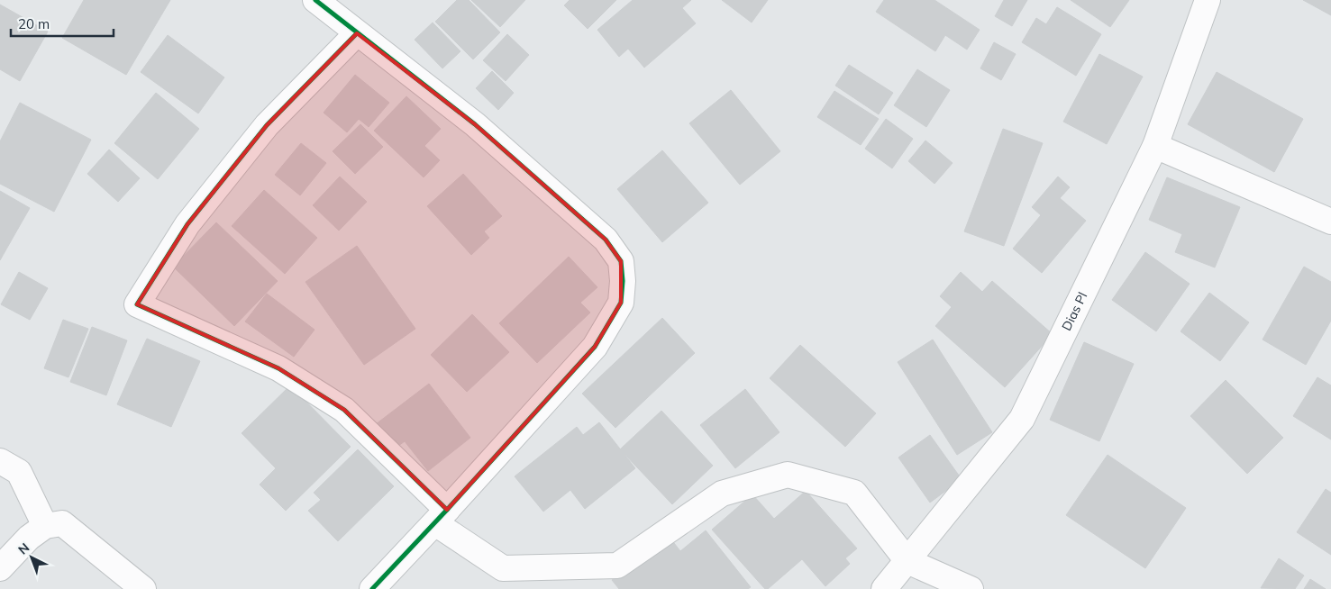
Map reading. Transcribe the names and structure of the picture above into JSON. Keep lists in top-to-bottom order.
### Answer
{
  "streets": {
    "street": ["Dias Pl"]
  },
  "scale_bar": "20 m",
  "north": "top left"
}
